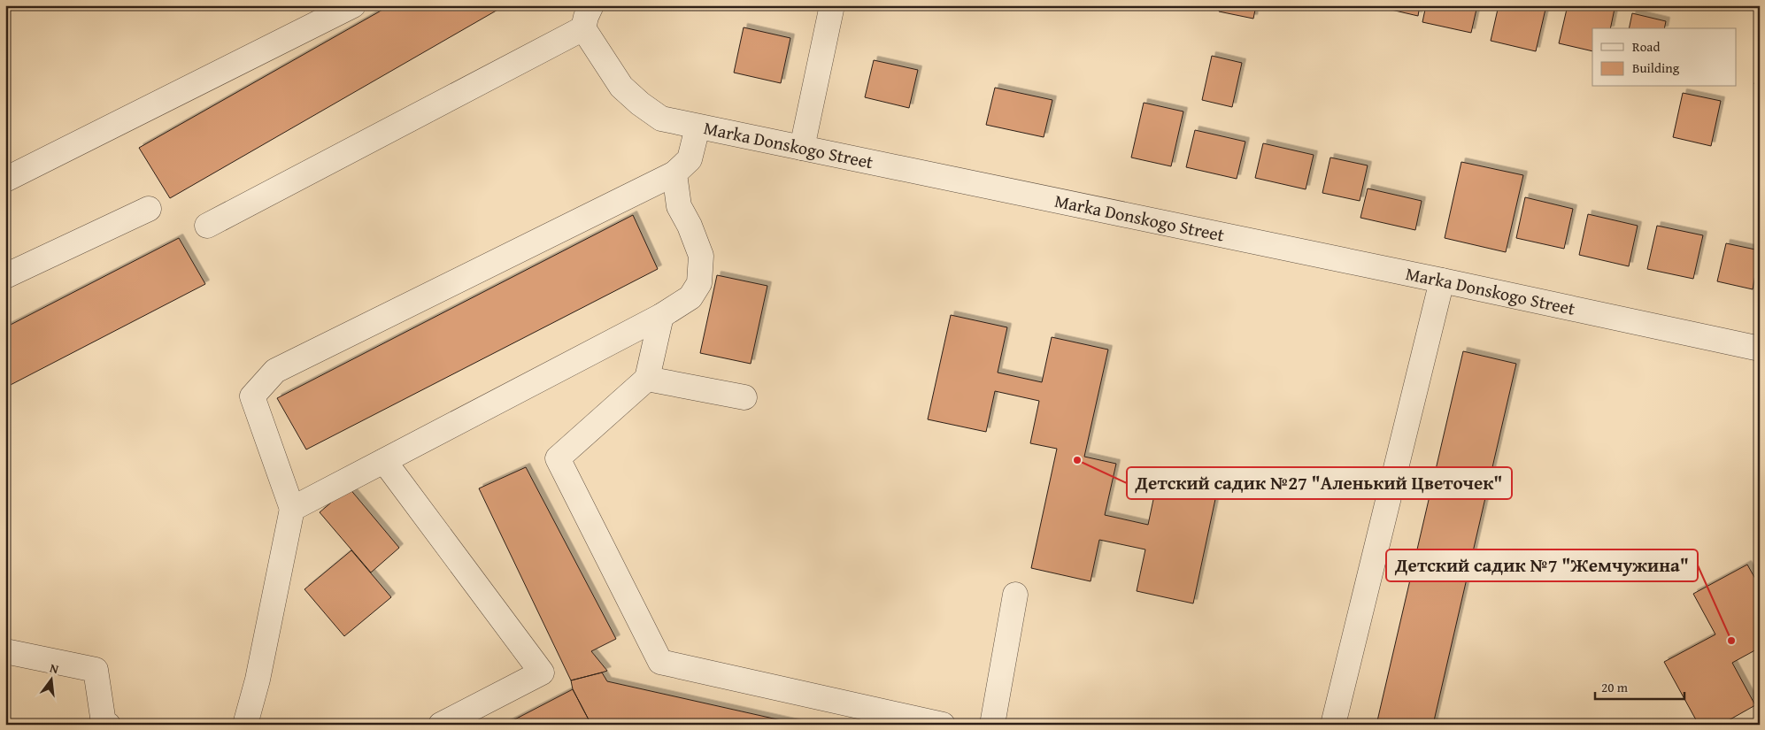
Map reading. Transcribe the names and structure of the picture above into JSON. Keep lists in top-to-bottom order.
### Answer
{
  "streets": {
    "street": ["Marka Donskogo Street"]
  },
  "places": ["Детский садик №27 \"Аленький Цветочек\"", "Детский садик №7 \"Жемчужина\""],
  "legend": ["Road", "Building"],
  "scale_bar": "20 m",
  "north": "top"
}
